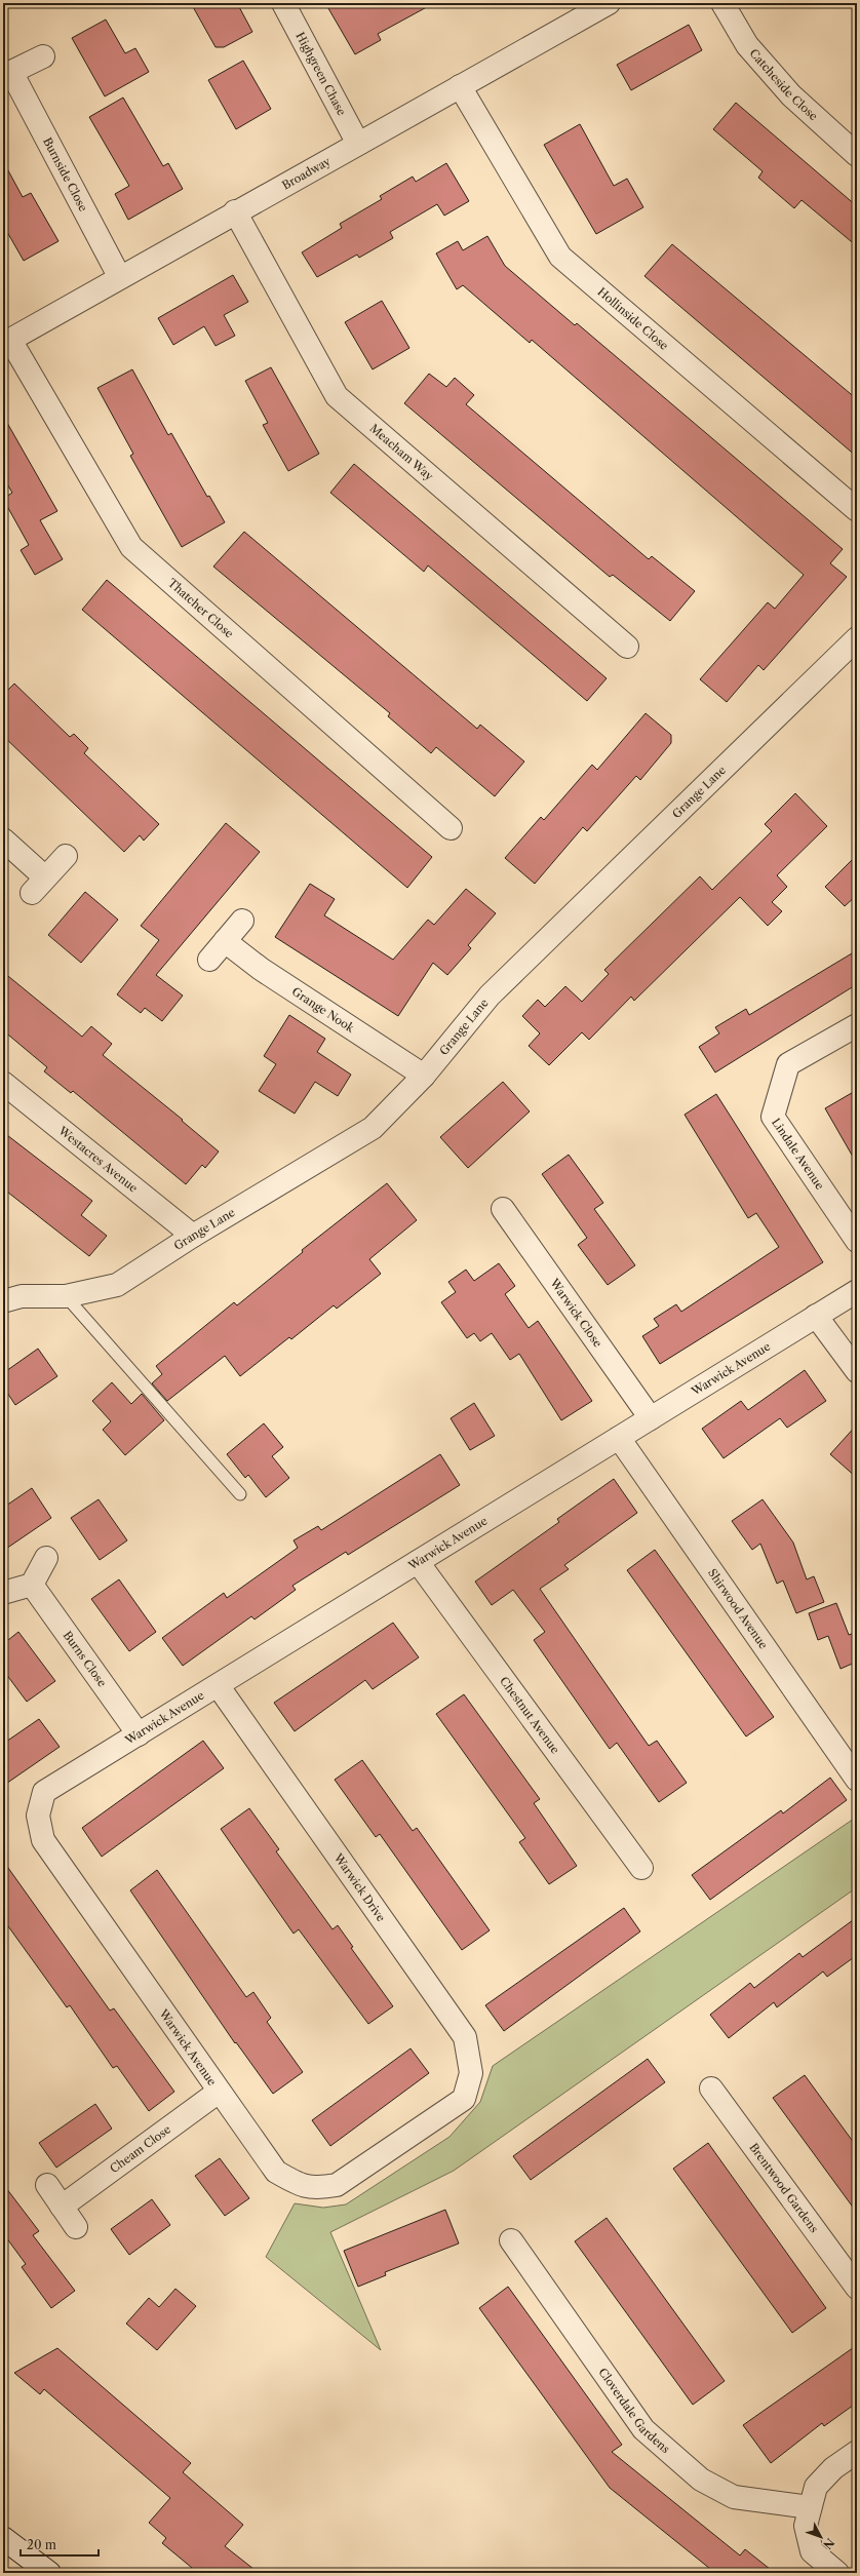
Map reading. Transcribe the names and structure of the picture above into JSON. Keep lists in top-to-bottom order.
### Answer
{
  "streets": {
    "street": [
      "Highgreen Chase",
      "Catcheside Close",
      "Broadway",
      "Burnside Close",
      "Hollinside Close",
      "Meacham Way",
      "Thatcher Close",
      "Grange Lane",
      "Grange Nook",
      "Lindale Avenue",
      "Westacres Avenue",
      "Warwick Close",
      "Warwick Avenue",
      "Shirwood Avenue",
      "Burns Close",
      "Chestnut Avenue",
      "Warwick Drive",
      "Cheam Close",
      "Brentwood Gardens",
      "Cloverdale Gardens"
    ]
  },
  "crossings": [
    ["Highgreen Chase", "Broadway"],
    ["Broadway", "Burnside Close"],
    ["Broadway", "Hollinside Close"],
    ["Broadway", "Meacham Way"],
    ["Broadway", "Thatcher Close"],
    ["Grange Lane", "Grange Nook"],
    ["Grange Lane", "Westacres Avenue"],
    ["Warwick Close", "Warwick Avenue"],
    ["Warwick Avenue", "Shirwood Avenue"],
    ["Warwick Avenue", "Burns Close"],
    ["Warwick Avenue", "Chestnut Avenue"],
    ["Warwick Avenue", "Warwick Drive"],
    ["Warwick Avenue", "Cheam Close"]
  ],
  "scale_bar": "20 m",
  "north": "bottom right"
}
